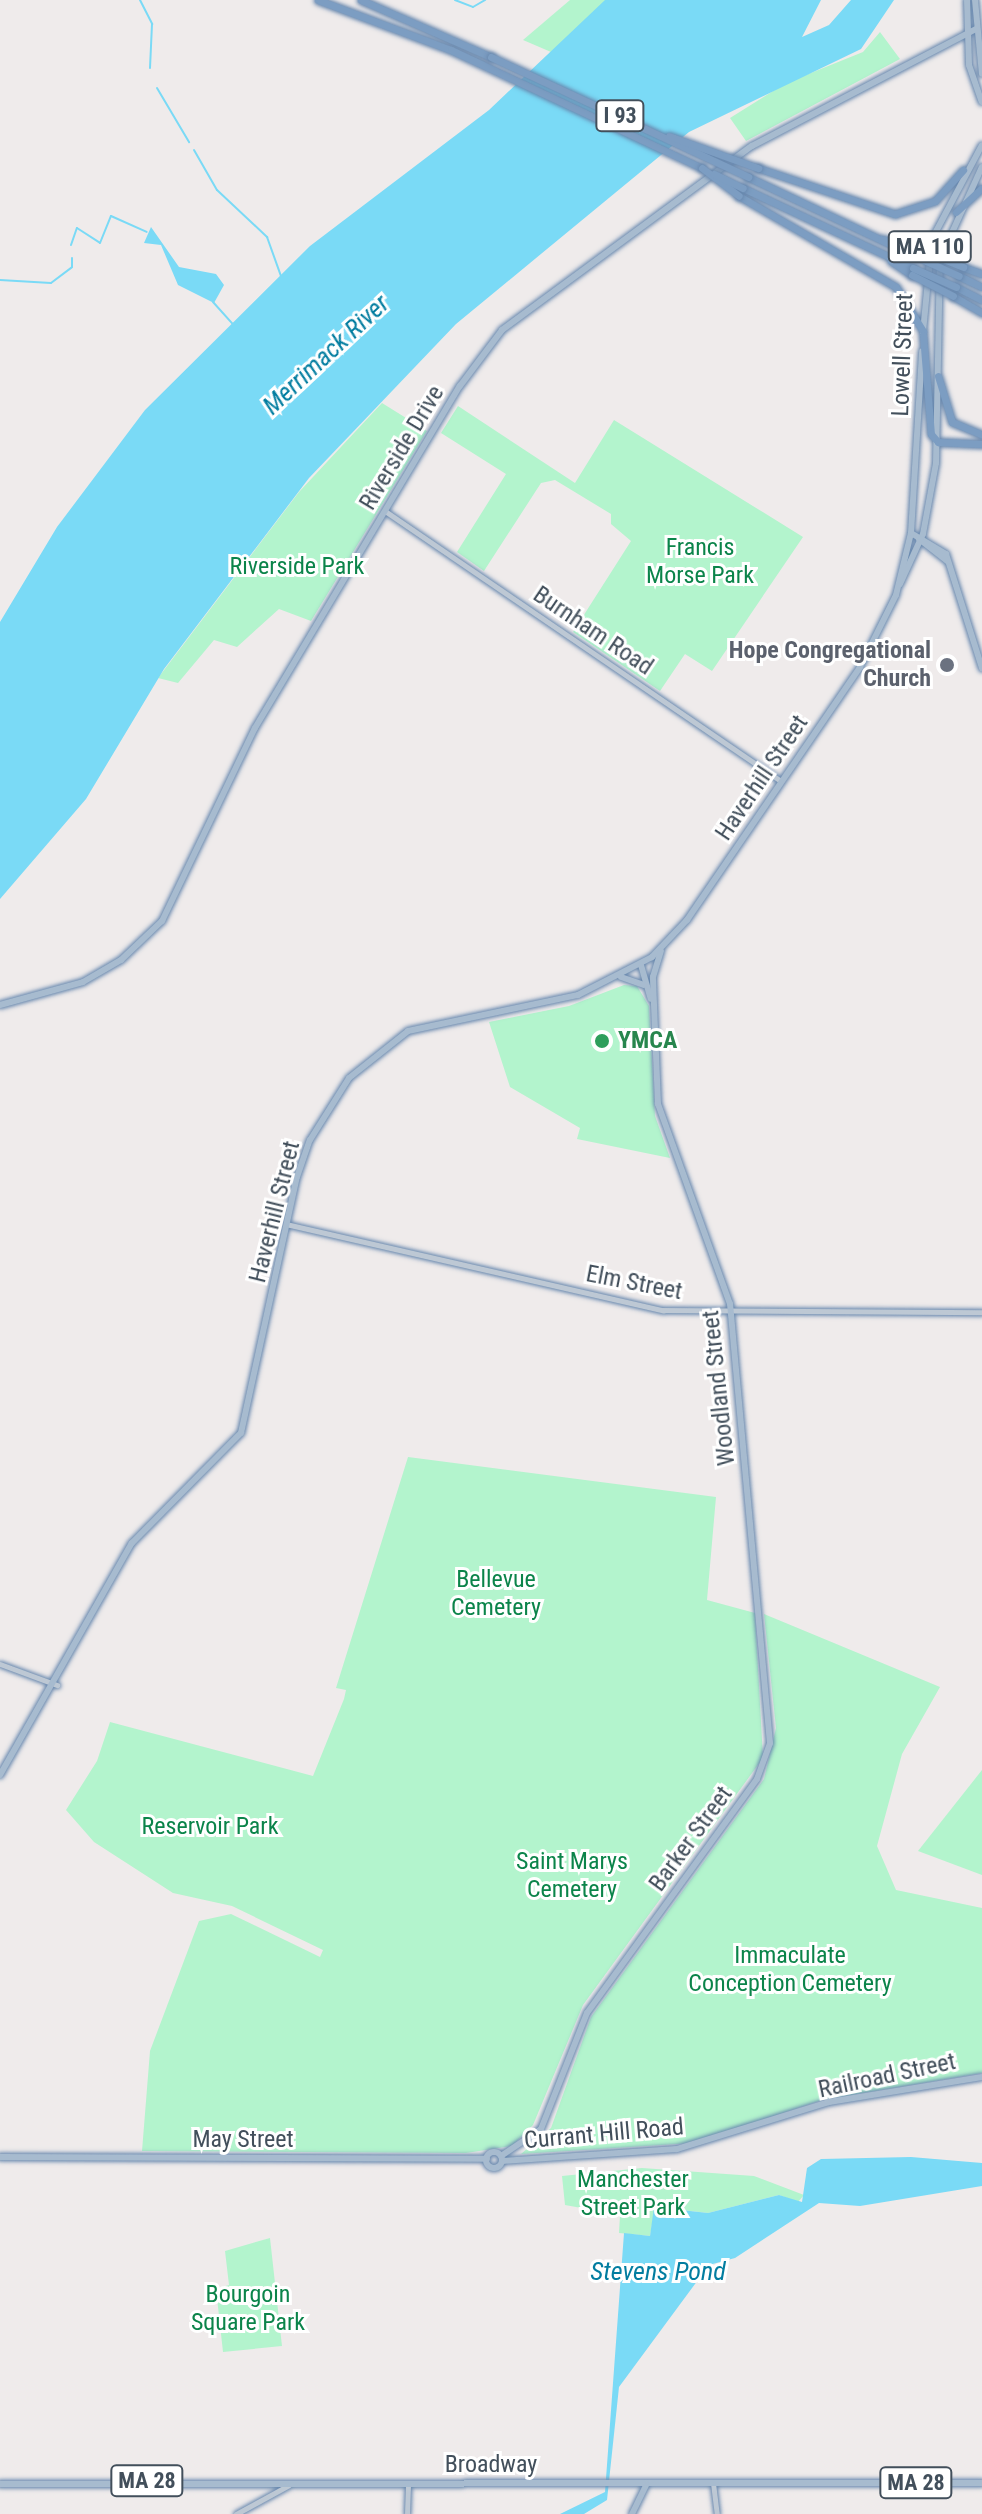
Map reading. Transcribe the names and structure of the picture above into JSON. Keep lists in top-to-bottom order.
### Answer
{
  "streets": {
    "highway": ["I 93"],
    "main road": [
      "MA 110",
      "Lowell Street",
      "Riverside Drive",
      "Haverhill Street",
      "Woodland Street",
      "Barker Street",
      "Railroad Street",
      "Currant Hill Road",
      "May Street",
      "Broadway",
      "MA 28"
    ],
    "street": ["Burnham Road", "Elm Street"]
  },
  "crossings": [
    ["Lowell Street", "Haverhill Street"],
    ["Riverside Drive", "Burnham Road"],
    ["Burnham Road", "Haverhill Street"],
    ["Haverhill Street", "Elm Street"],
    ["Haverhill Street", "Woodland Street"],
    ["Elm Street", "Woodland Street"],
    ["Woodland Street", "Barker Street"],
    ["Barker Street", "Currant Hill Road"],
    ["Railroad Street", "Currant Hill Road"]
  ],
  "water": ["Merrimack River", "Stevens Pond"],
  "parks": [
    "Francis Morse Park",
    "Riverside Park",
    "Bellevue Cemetery",
    "Reservoir Park",
    "Saint Marys Cemetery",
    "Immaculate Conception Cemetery",
    "Manchester Street Park",
    "Bourgoin Square Park"
  ],
  "places": ["Hope Congregational Church", "YMCA"]
}
